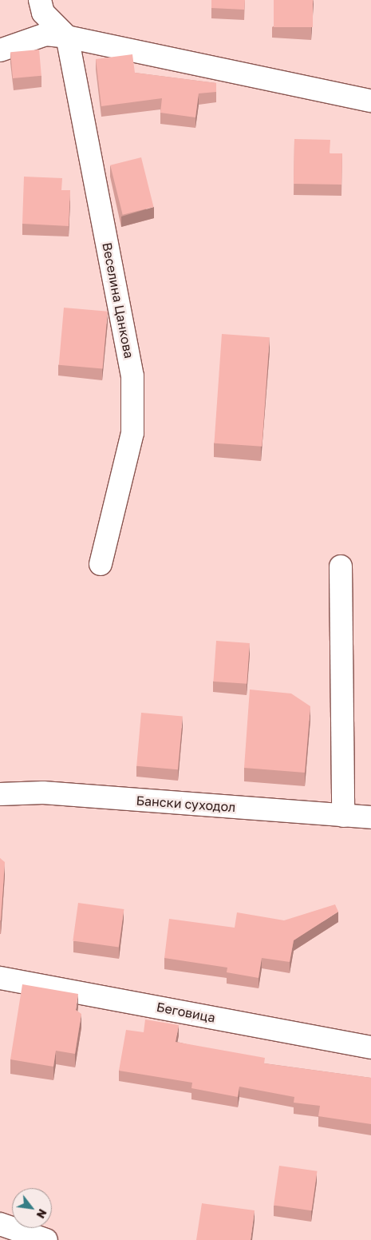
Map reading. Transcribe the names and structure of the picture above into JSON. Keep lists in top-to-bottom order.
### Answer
{
  "streets": {
    "street": ["Веселина Цанкова", "Бански суходол", "Беговица"]
  },
  "north": "bottom right"
}
